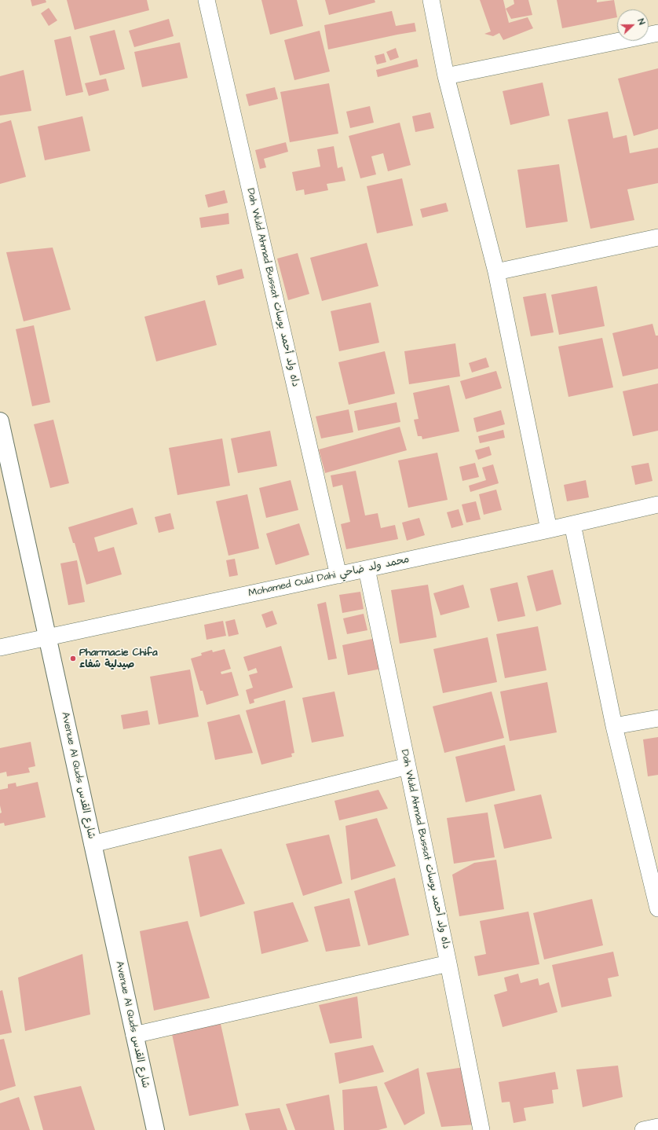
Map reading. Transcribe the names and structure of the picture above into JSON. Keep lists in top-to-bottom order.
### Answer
{
  "streets": {
    "street": ["Dah Wuld Ahmad Bussat داه ولد أحمد بوسات", "Mohamed Ould Dahi محمد ولد ضاحي", "Avenue Al Quds شارع القدس"]
  },
  "crossings": [
    ["Dah Wuld Ahmad Bussat داه ولد أحمد بوسات", "Mohamed Ould Dahi محمد ولد ضاحي"],
    ["Mohamed Ould Dahi محمد ولد ضاحي", "Avenue Al Quds شارع القدس"]
  ],
  "places": ["Pharmacie Chifa صيدلية شفاء"],
  "north": "right"
}
